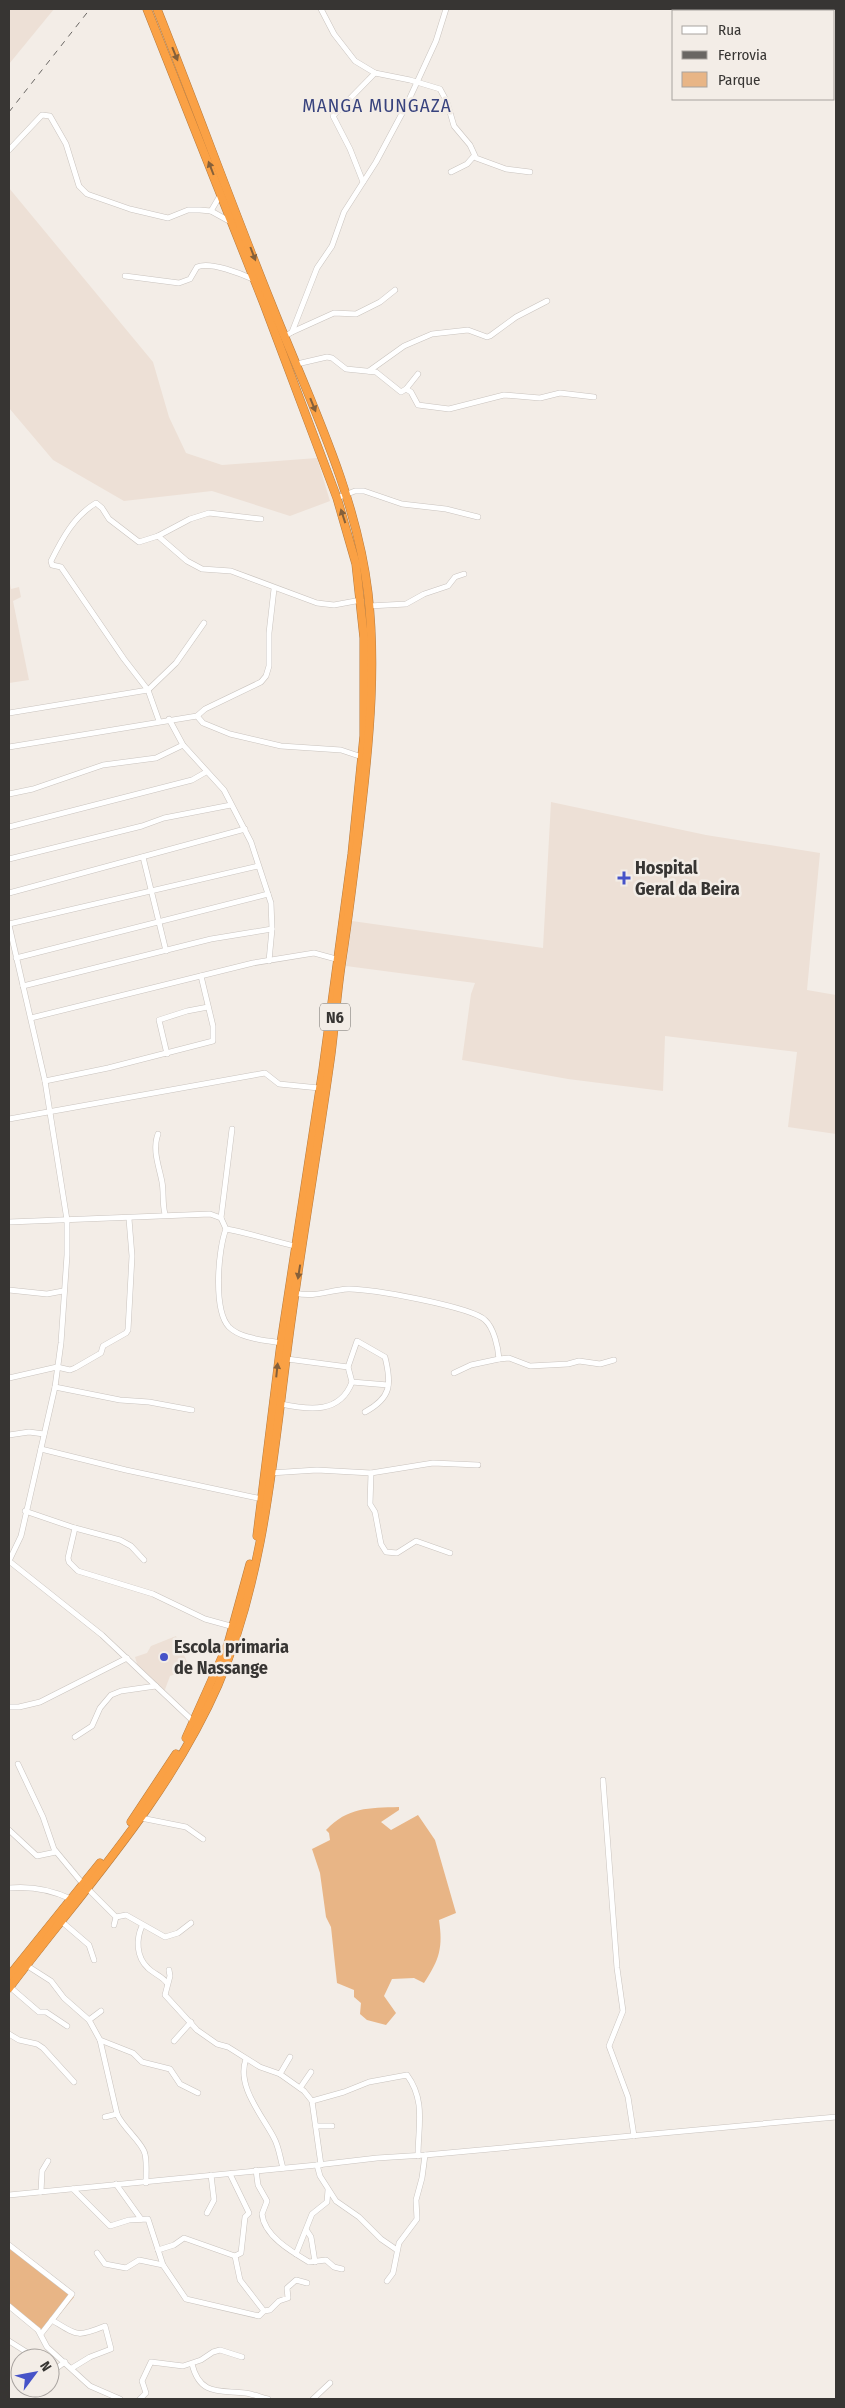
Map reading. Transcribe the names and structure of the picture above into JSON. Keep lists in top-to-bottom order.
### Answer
{
  "streets": {
    "highway": ["N6"]
  },
  "districts": ["MANGA MUNGAZA"],
  "places": {
    "health": ["Hospital Geral da Beira"],
    "other": ["Escola primaria de Nassange"]
  },
  "legend": ["Rua", "Ferrovia", "Parque"],
  "north": "top right"
}
